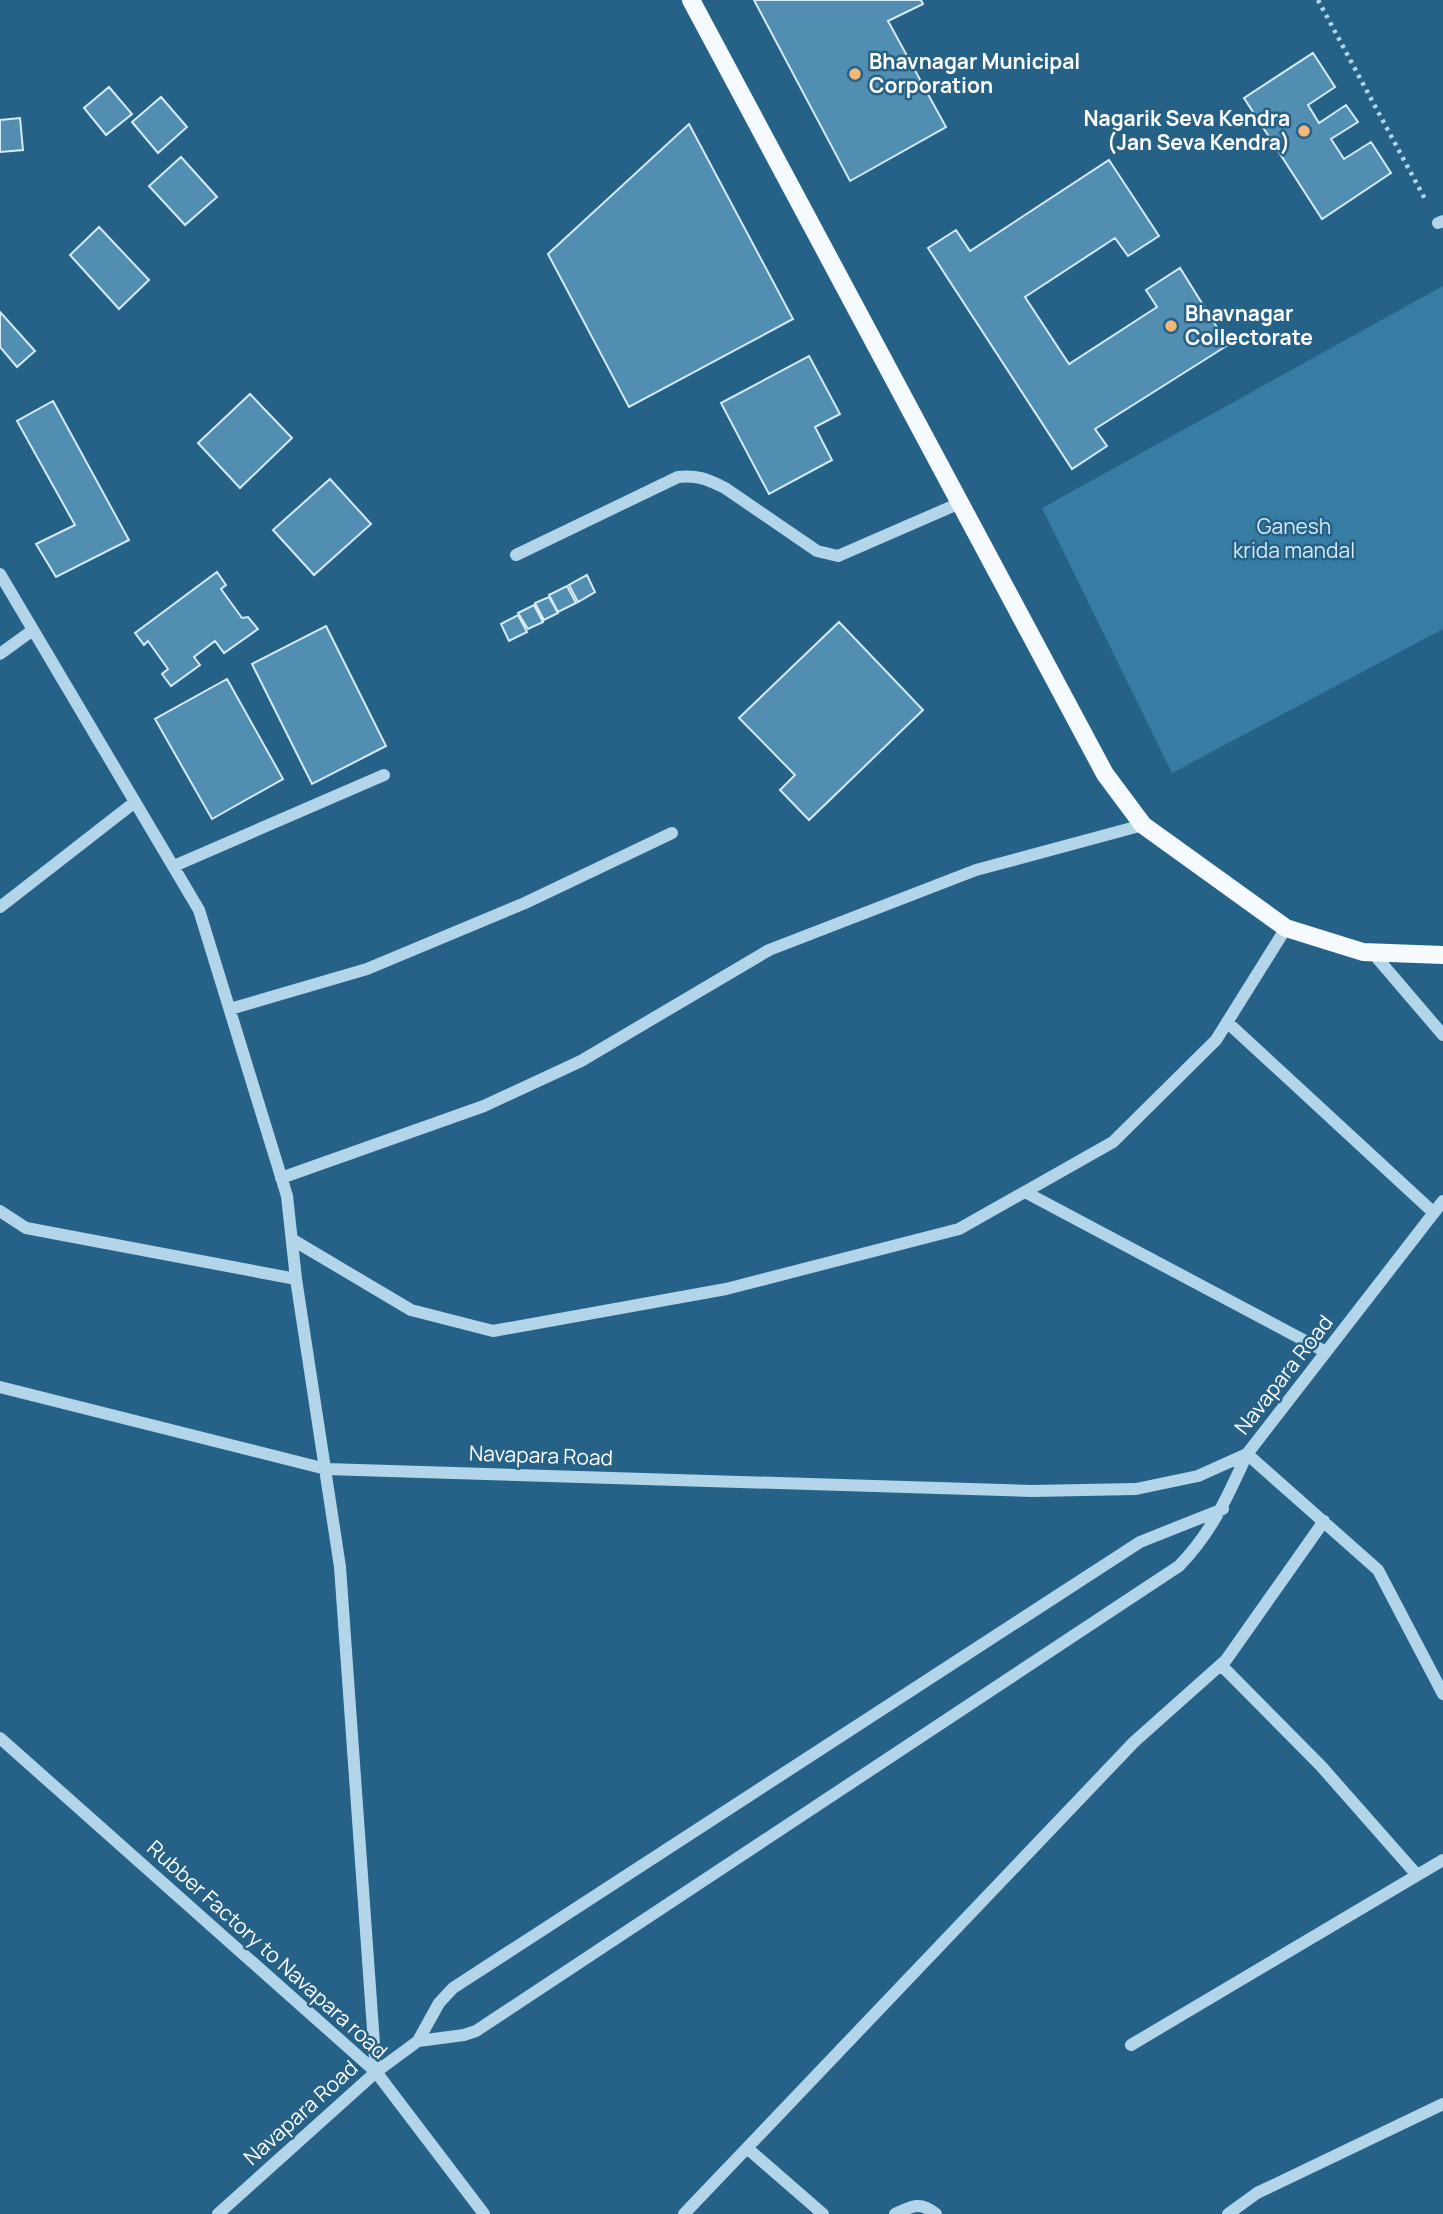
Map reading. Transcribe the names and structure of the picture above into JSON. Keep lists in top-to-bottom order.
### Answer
{
  "streets": {
    "street": ["Navapara Road", "Rubber Factory to Navapara road"]
  },
  "crossings": [
    ["Navapara Road", "Rubber Factory to Navapara road"]
  ],
  "parks": ["Ganesh krida mandal"],
  "places": ["Bhavnagar Municipal Corporation", "Nagarik Seva Kendra (Jan Seva Kendra)", "Bhavnagar Collectorate"]
}
